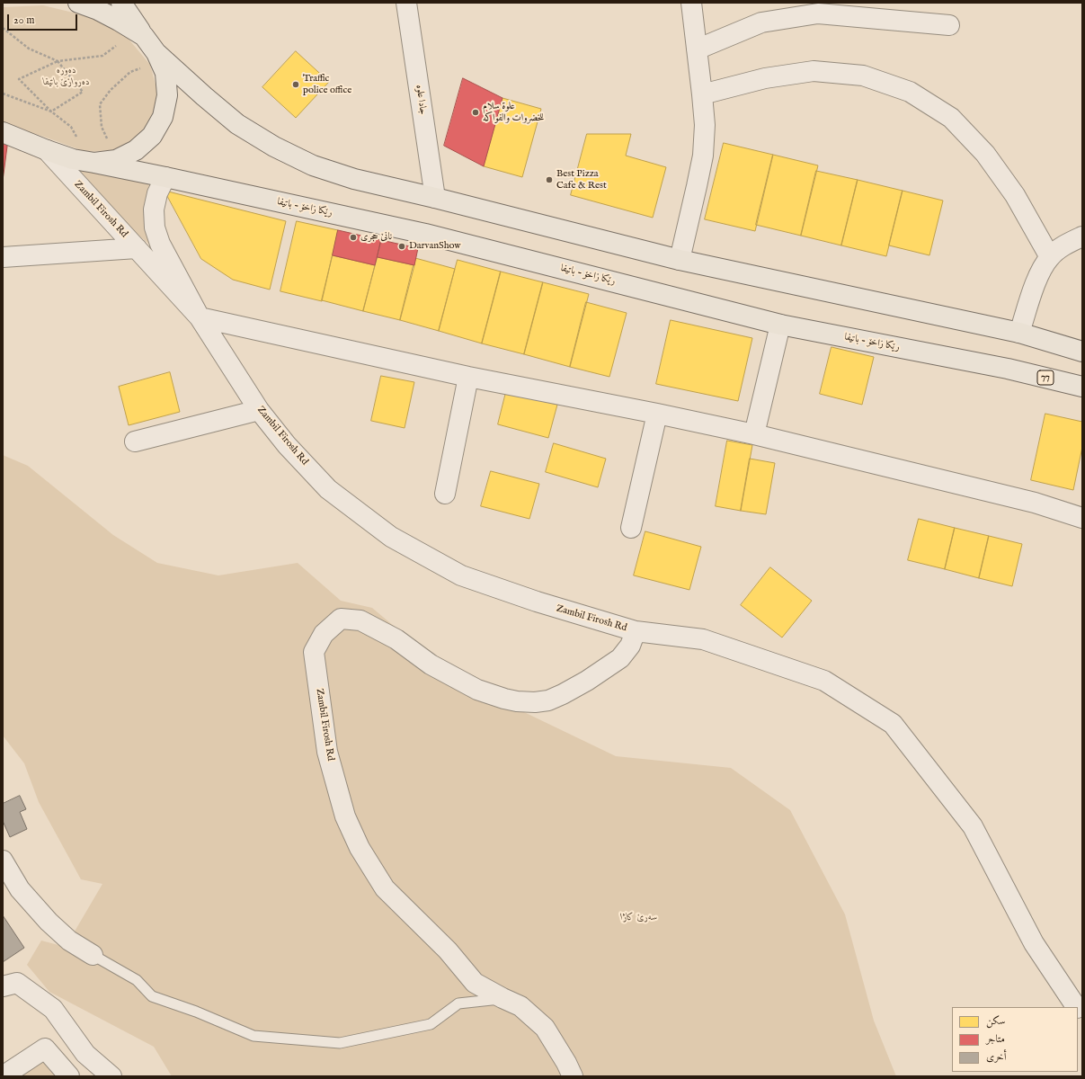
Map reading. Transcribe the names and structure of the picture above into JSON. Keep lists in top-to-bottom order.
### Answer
{
  "streets": {
    "highway": ["رێکا زاخۆ - باتیفا", "77"],
    "street": ["جادا علوه", "Zambil Firosh Rd"]
  },
  "crossings": [
    ["رێکا زاخۆ - باتیفا", "Zambil Firosh Rd"]
  ],
  "parks": ["ده‌وره‌ ده‌روازێ باتيفا", "سەرێ کاژا"],
  "places": [
    "Traffic police office",
    "علوة سلام للخضروات والفواكه",
    "Best Pizza Cafe & Rest",
    "نانێ حجری",
    "DarvanShow"
  ],
  "legend": ["سكن", "متاجر", "أخرى"],
  "scale_bar": "20 m"
}
